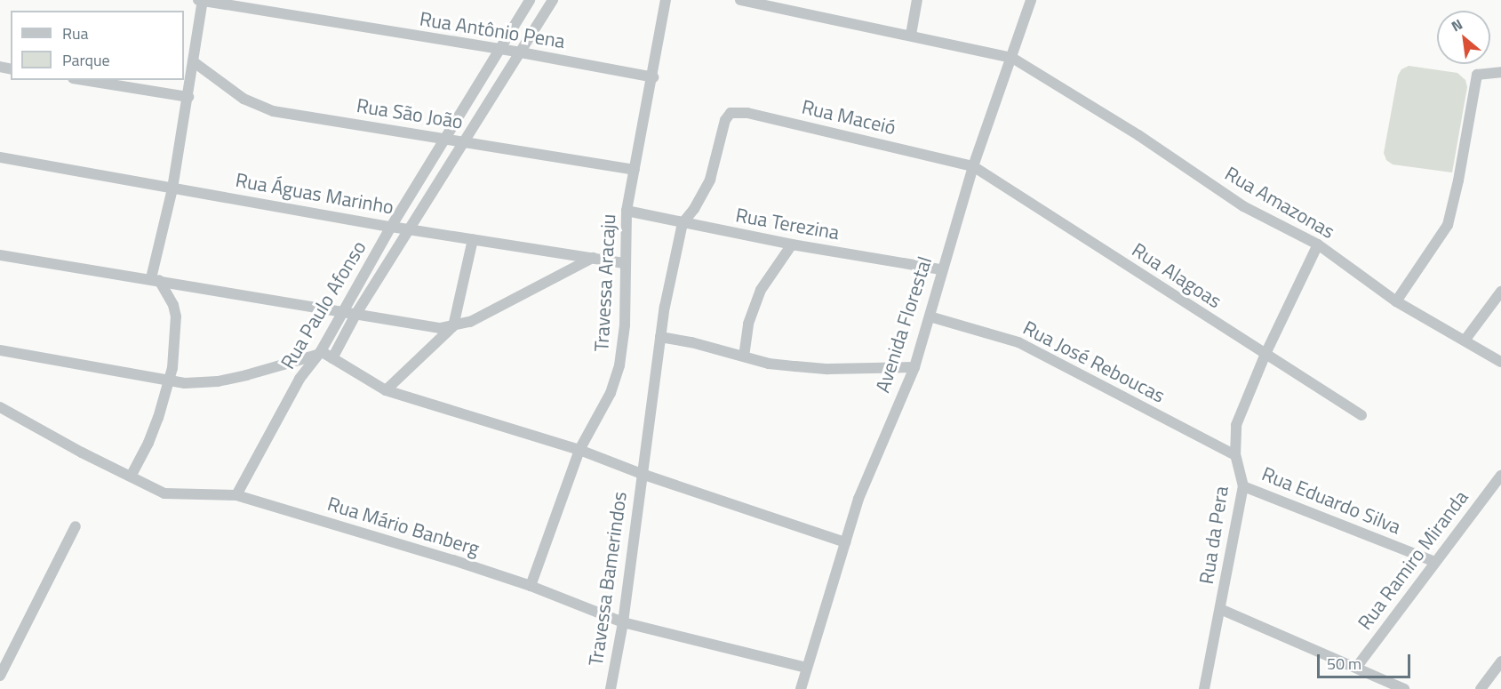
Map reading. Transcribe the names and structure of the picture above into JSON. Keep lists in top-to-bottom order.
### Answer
{
  "streets": {
    "street": [
      "Rua Antônio Pena",
      "Rua São João",
      "Rua Maceió",
      "Rua Águas Marinho",
      "Rua Amazonas",
      "Rua Terezina",
      "Rua Alagoas",
      "Travessa Aracaju",
      "Rua Paulo Afonso",
      "Avenida Florestal",
      "Rua José Reboucas",
      "Rua Eduardo Silva",
      "Rua Mário Banberg",
      "Rua da Pera",
      "Rua Ramiro Miranda",
      "Travessa Bamerindos"
    ]
  },
  "crossings": [
    ["Rua Antônio Pena", "Travessa Aracaju"],
    ["Rua Antônio Pena", "Rua Paulo Afonso"],
    ["Rua São João", "Travessa Aracaju"],
    ["Rua São João", "Rua Paulo Afonso"],
    ["Rua Maceió", "Rua Terezina"],
    ["Rua Maceió", "Rua Alagoas"],
    ["Rua Maceió", "Avenida Florestal"],
    ["Rua Maceió", "Travessa Bamerindos"],
    ["Rua Águas Marinho", "Travessa Aracaju"],
    ["Rua Águas Marinho", "Rua Paulo Afonso"],
    ["Rua Amazonas", "Avenida Florestal"],
    ["Rua Amazonas", "Rua da Pera"],
    ["Rua Terezina", "Travessa Aracaju"],
    ["Rua Terezina", "Avenida Florestal"],
    ["Rua Terezina", "Travessa Bamerindos"],
    ["Rua Alagoas", "Avenida Florestal"],
    ["Rua Alagoas", "Rua da Pera"],
    ["Travessa Aracaju", "Rua Mário Banberg"],
    ["Rua Paulo Afonso", "Rua Mário Banberg"],
    ["Avenida Florestal", "Rua José Reboucas"],
    ["Avenida Florestal", "Rua Mário Banberg"],
    ["Rua José Reboucas", "Rua da Pera"],
    ["Rua Eduardo Silva", "Rua da Pera"],
    ["Rua Eduardo Silva", "Rua Ramiro Miranda"],
    ["Rua Mário Banberg", "Travessa Bamerindos"]
  ],
  "legend": ["Rua", "Parque"],
  "scale_bar": "50 m",
  "north": "top left"
}
